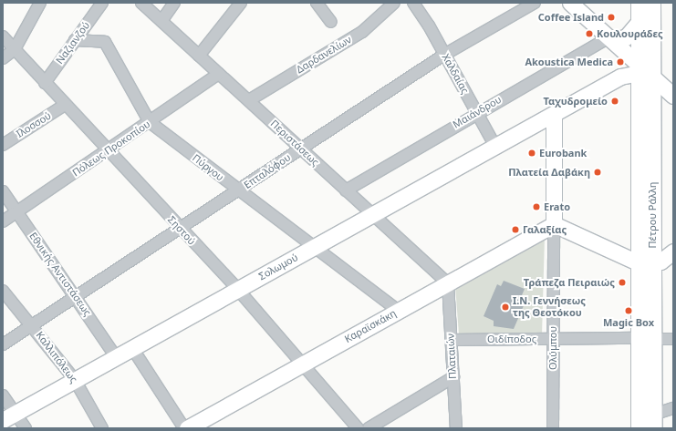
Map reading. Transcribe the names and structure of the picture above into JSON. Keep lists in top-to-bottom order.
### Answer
{
  "streets": {
    "main road": ["Πέτρου Ράλλη"],
    "street": [
      "Ναζιανζού",
      "Δαρδανελίων",
      "Χαλδαίας",
      "Μαιάνδρου",
      "Ιλοσσού",
      "Περιστάσεως",
      "Πόλεως Προκοπίου",
      "Πύργου",
      "Επταλόφου",
      "Σηστού",
      "Σολωμού",
      "Εθνικής Αντιστάσεως",
      "Καραϊσκάκη",
      "Οιδίποδος",
      "Ολύμπου",
      "Πλαταιών",
      "Καλλιπόλεως"
    ]
  },
  "crossings": [
    ["Ναζιανζού", "Πύργου"],
    ["Ναζιανζού", "Σηστού"],
    ["Δαρδανελίων", "Περιστάσεως"],
    ["Χαλδαίας", "Μαιάνδρου"],
    ["Χαλδαίας", "Επταλόφου"],
    ["Χαλδαίας", "Σολωμού"],
    ["Μαιάνδρου", "Περιστάσεως"],
    ["Ιλοσσού", "Σηστού"],
    ["Περιστάσεως", "Πόλεως Προκοπίου"],
    ["Περιστάσεως", "Επταλόφου"],
    ["Περιστάσεως", "Σολωμού"],
    ["Περιστάσεως", "Καραϊσκάκη"],
    ["Περιστάσεως", "Πλαταιών"],
    ["Πόλεως Προκοπίου", "Πύργου"],
    ["Πόλεως Προκοπίου", "Σηστού"],
    ["Πόλεως Προκοπίου", "Εθνικής Αντιστάσεως"],
    ["Πύργου", "Επταλόφου"],
    ["Πύργου", "Σολωμού"],
    ["Πύργου", "Καραϊσκάκη"],
    ["Επταλόφου", "Σηστού"],
    ["Επταλόφου", "Εθνικής Αντιστάσεως"],
    ["Επταλόφου", "Καλλιπόλεως"],
    ["Πέτρου Ράλλη", "Οιδίποδος"],
    ["Σηστού", "Σολωμού"],
    ["Σηστού", "Καραϊσκάκη"],
    ["Σολωμού", "Εθνικής Αντιστάσεως"],
    ["Σολωμού", "Καλλιπόλεως"],
    ["Καραϊσκάκη", "Ολύμπου"],
    ["Καραϊσκάκη", "Πλαταιών"],
    ["Οιδίποδος", "Ολύμπου"],
    ["Οιδίποδος", "Πλαταιών"]
  ],
  "places": [
    "Coffee Island",
    "Κουλουράδες",
    "Akoustica Medica",
    "Ταχυδρομείο",
    "Eurobank",
    "Πλατεία Δαβάκη",
    "Erato",
    "Γαλαξίας",
    "Τράπεζα Πειραιώς",
    "Ι.Ν. Γεννήσεως της Θεοτόκου",
    "Magic Box"
  ]
}
